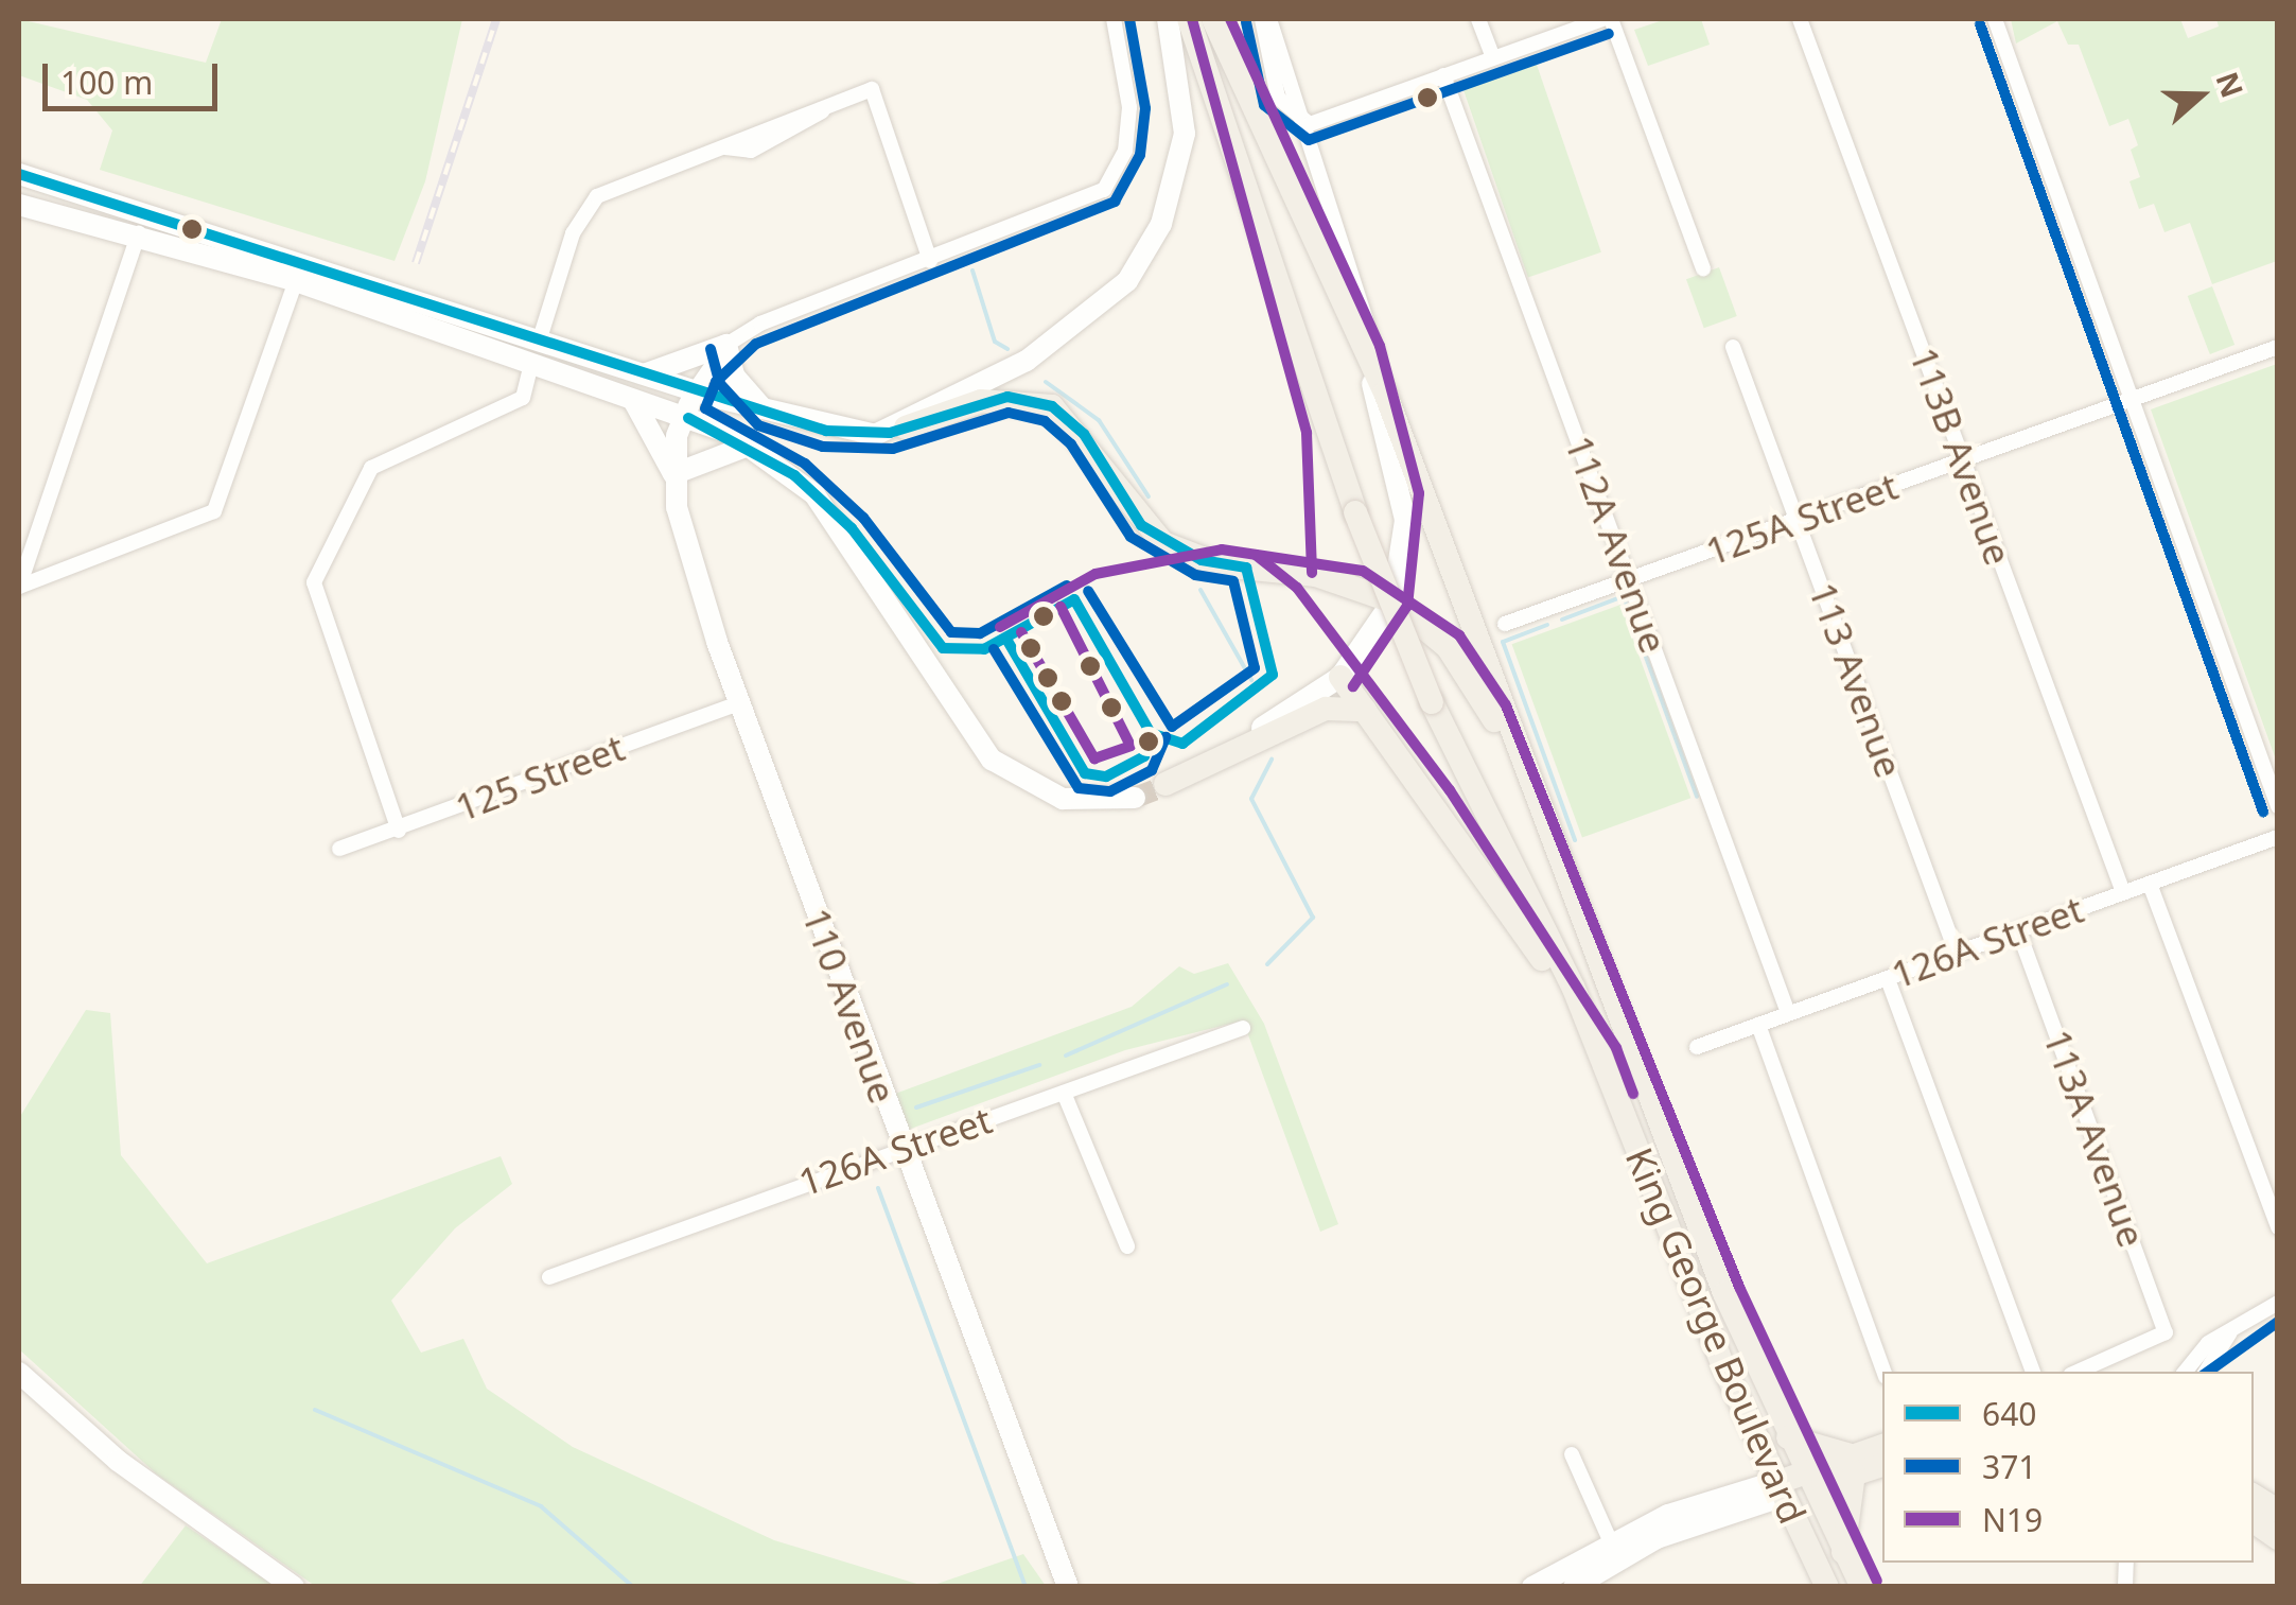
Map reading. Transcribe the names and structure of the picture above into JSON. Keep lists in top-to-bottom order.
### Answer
{
  "streets": {
    "main road": ["110 Avenue", "King George Boulevard"],
    "street": [
      "113B Avenue",
      "125A Street",
      "112A Avenue",
      "113 Avenue",
      "125 Street",
      "126A Street",
      "113A Avenue"
    ]
  },
  "crossings": [
    ["113B Avenue", "125A Street"],
    ["113B Avenue", "126A Street"],
    ["125A Street", "112A Avenue"],
    ["125A Street", "113 Avenue"],
    ["112A Avenue", "126A Street"],
    ["113 Avenue", "126A Street"],
    ["125 Street", "110 Avenue"],
    ["126A Street", "110 Avenue"],
    ["126A Street", "113A Avenue"]
  ],
  "lines": ["transit line 371", "transit line N19", "transit line 640"],
  "legend": ["640", "371", "N19"],
  "scale_bar": "100 m",
  "north": "right"
}
